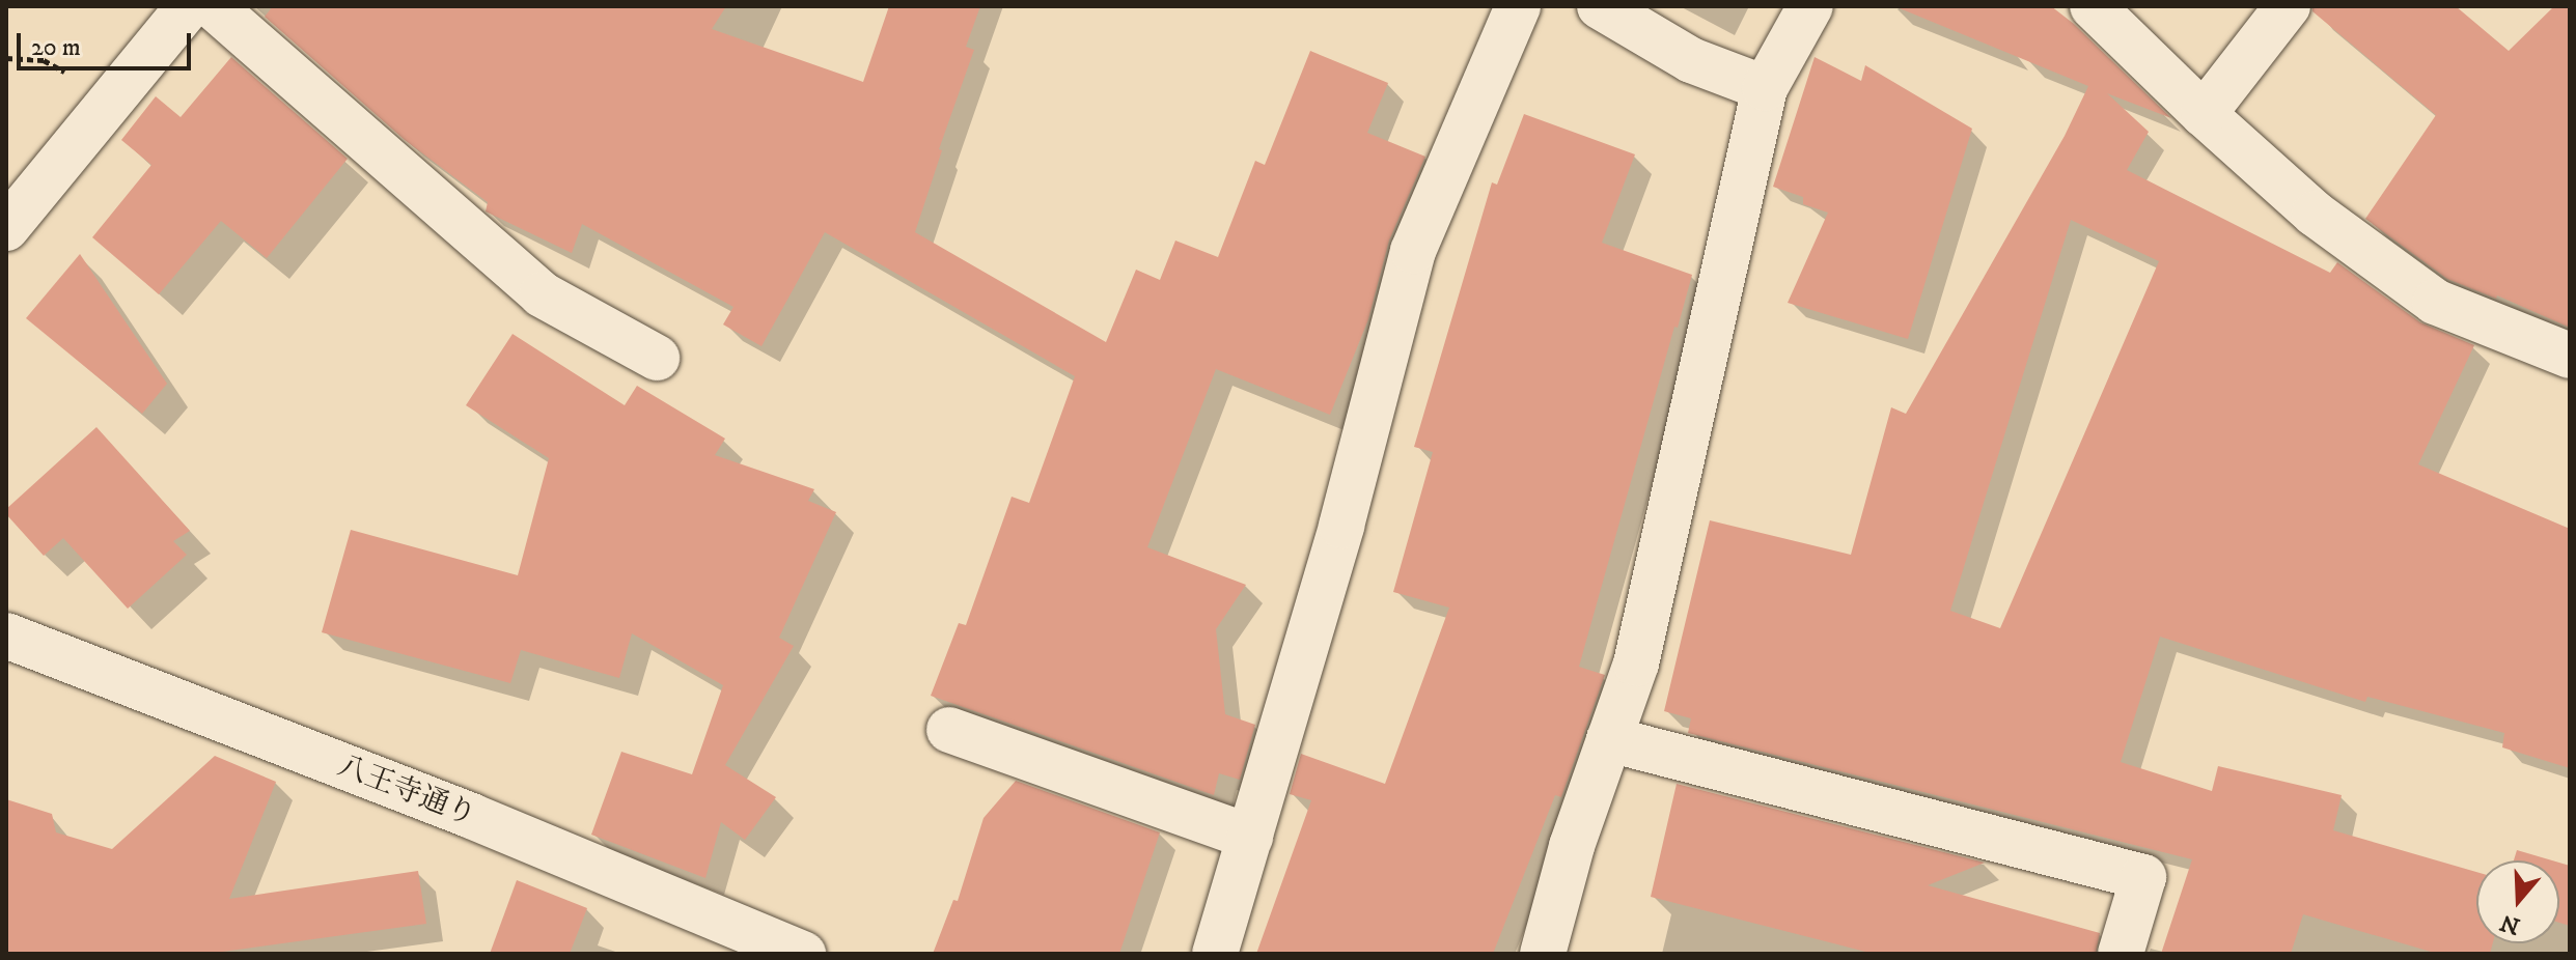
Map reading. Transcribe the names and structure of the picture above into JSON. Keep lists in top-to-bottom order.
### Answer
{
  "streets": {
    "street": ["八王寺通り"]
  },
  "scale_bar": "20 m",
  "north": "bottom"
}
